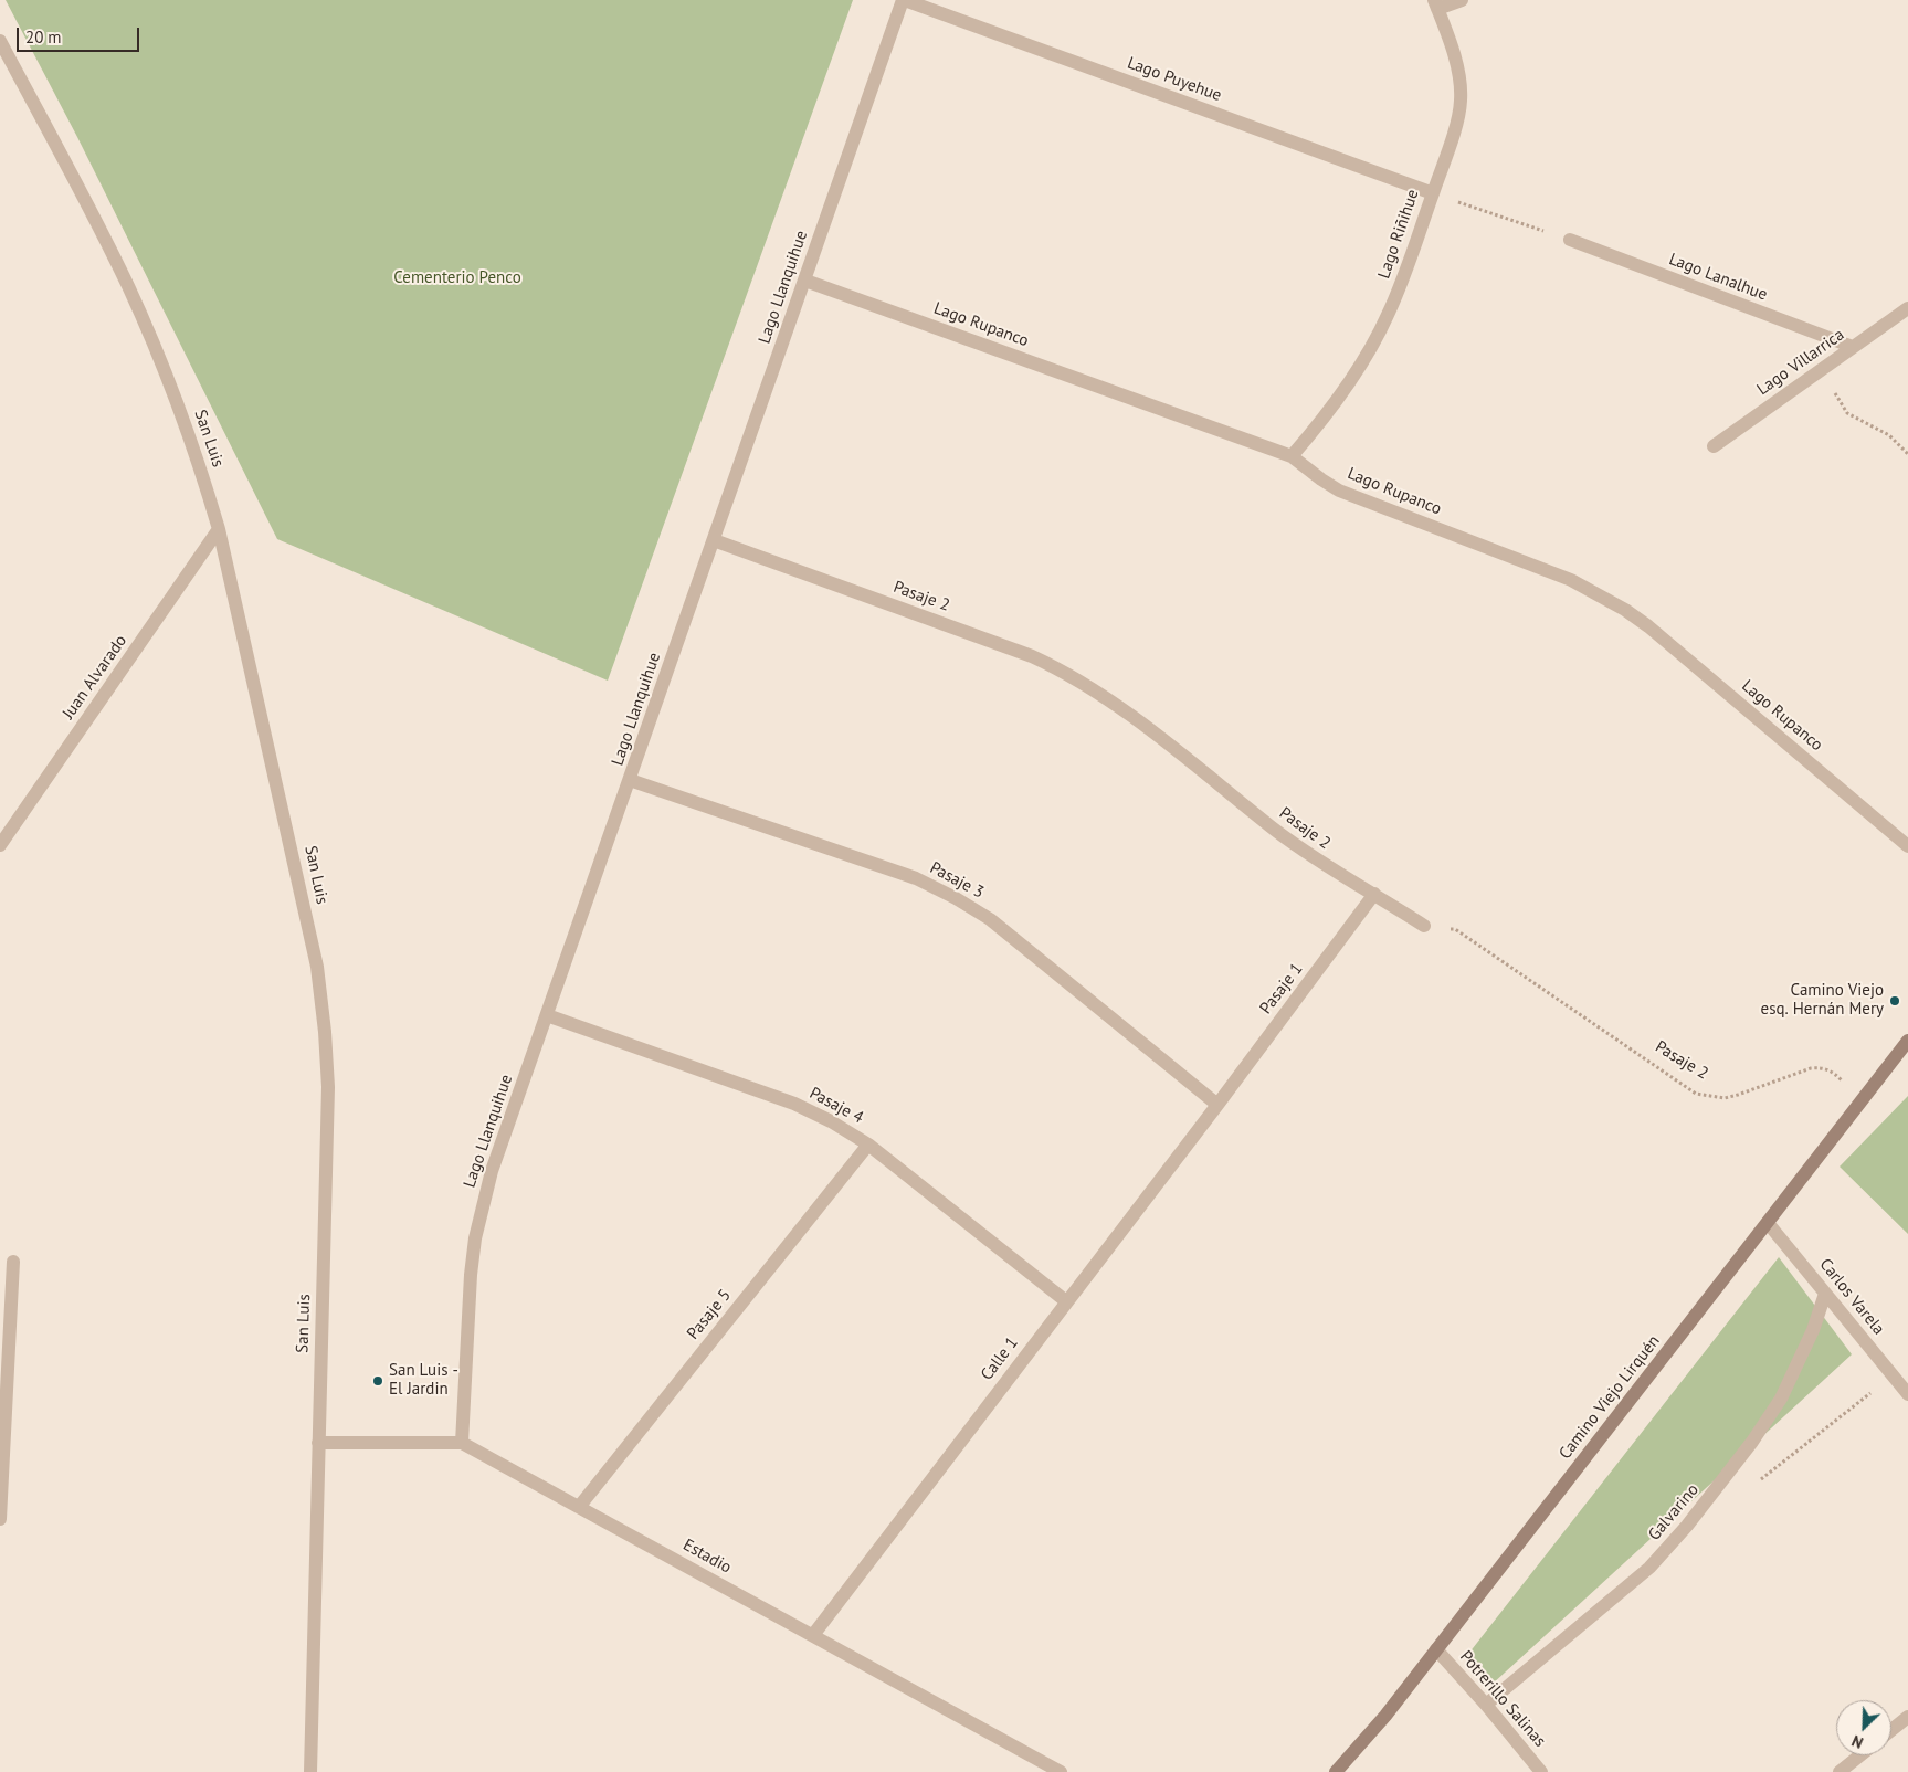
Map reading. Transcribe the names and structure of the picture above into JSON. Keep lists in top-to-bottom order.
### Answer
{
  "streets": {
    "street": [
      "Lago Puyehue",
      "Lago Riñihue",
      "Lago Lanalhue",
      "Lago Llanquihue",
      "Lago Rupanco",
      "Lago Villarrica",
      "San Luis",
      "Pasaje 2",
      "Juan Alvarado",
      "Pasaje 3",
      "Pasaje 1",
      "Pasaje 4",
      "Carlos Varela",
      "Pasaje 5",
      "Calle 1",
      "Camino Viejo Lirquén",
      "Galvarino",
      "Estadio",
      "Potrerillo Salinas"
    ]
  },
  "crossings": [
    ["Lago Puyehue", "Lago Riñihue"],
    ["Lago Puyehue", "Lago Llanquihue"],
    ["Lago Riñihue", "Lago Rupanco"],
    ["Lago Lanalhue", "Lago Villarrica"],
    ["Lago Llanquihue", "Lago Rupanco"],
    ["Lago Llanquihue", "Pasaje 2"],
    ["Lago Llanquihue", "Pasaje 3"],
    ["Lago Llanquihue", "Pasaje 4"],
    ["Lago Llanquihue", "Estadio"],
    ["San Luis", "Juan Alvarado"],
    ["San Luis", "Estadio"],
    ["Pasaje 2", "Pasaje 1"],
    ["Pasaje 2", "Camino Viejo Lirquén"],
    ["Pasaje 3", "Pasaje 1"],
    ["Pasaje 3", "Calle 1"],
    ["Pasaje 1", "Calle 1"],
    ["Pasaje 4", "Pasaje 5"],
    ["Pasaje 4", "Calle 1"],
    ["Carlos Varela", "Camino Viejo Lirquén"],
    ["Carlos Varela", "Galvarino"],
    ["Pasaje 5", "Estadio"],
    ["Calle 1", "Estadio"],
    ["Camino Viejo Lirquén", "Potrerillo Salinas"],
    ["Galvarino", "Potrerillo Salinas"]
  ],
  "parks": ["Cementerio Penco"],
  "places": ["Camino Viejo esq. Hernán Mery", "San Luis - El Jardin"],
  "scale_bar": "20 m",
  "north": "bottom left"
}
